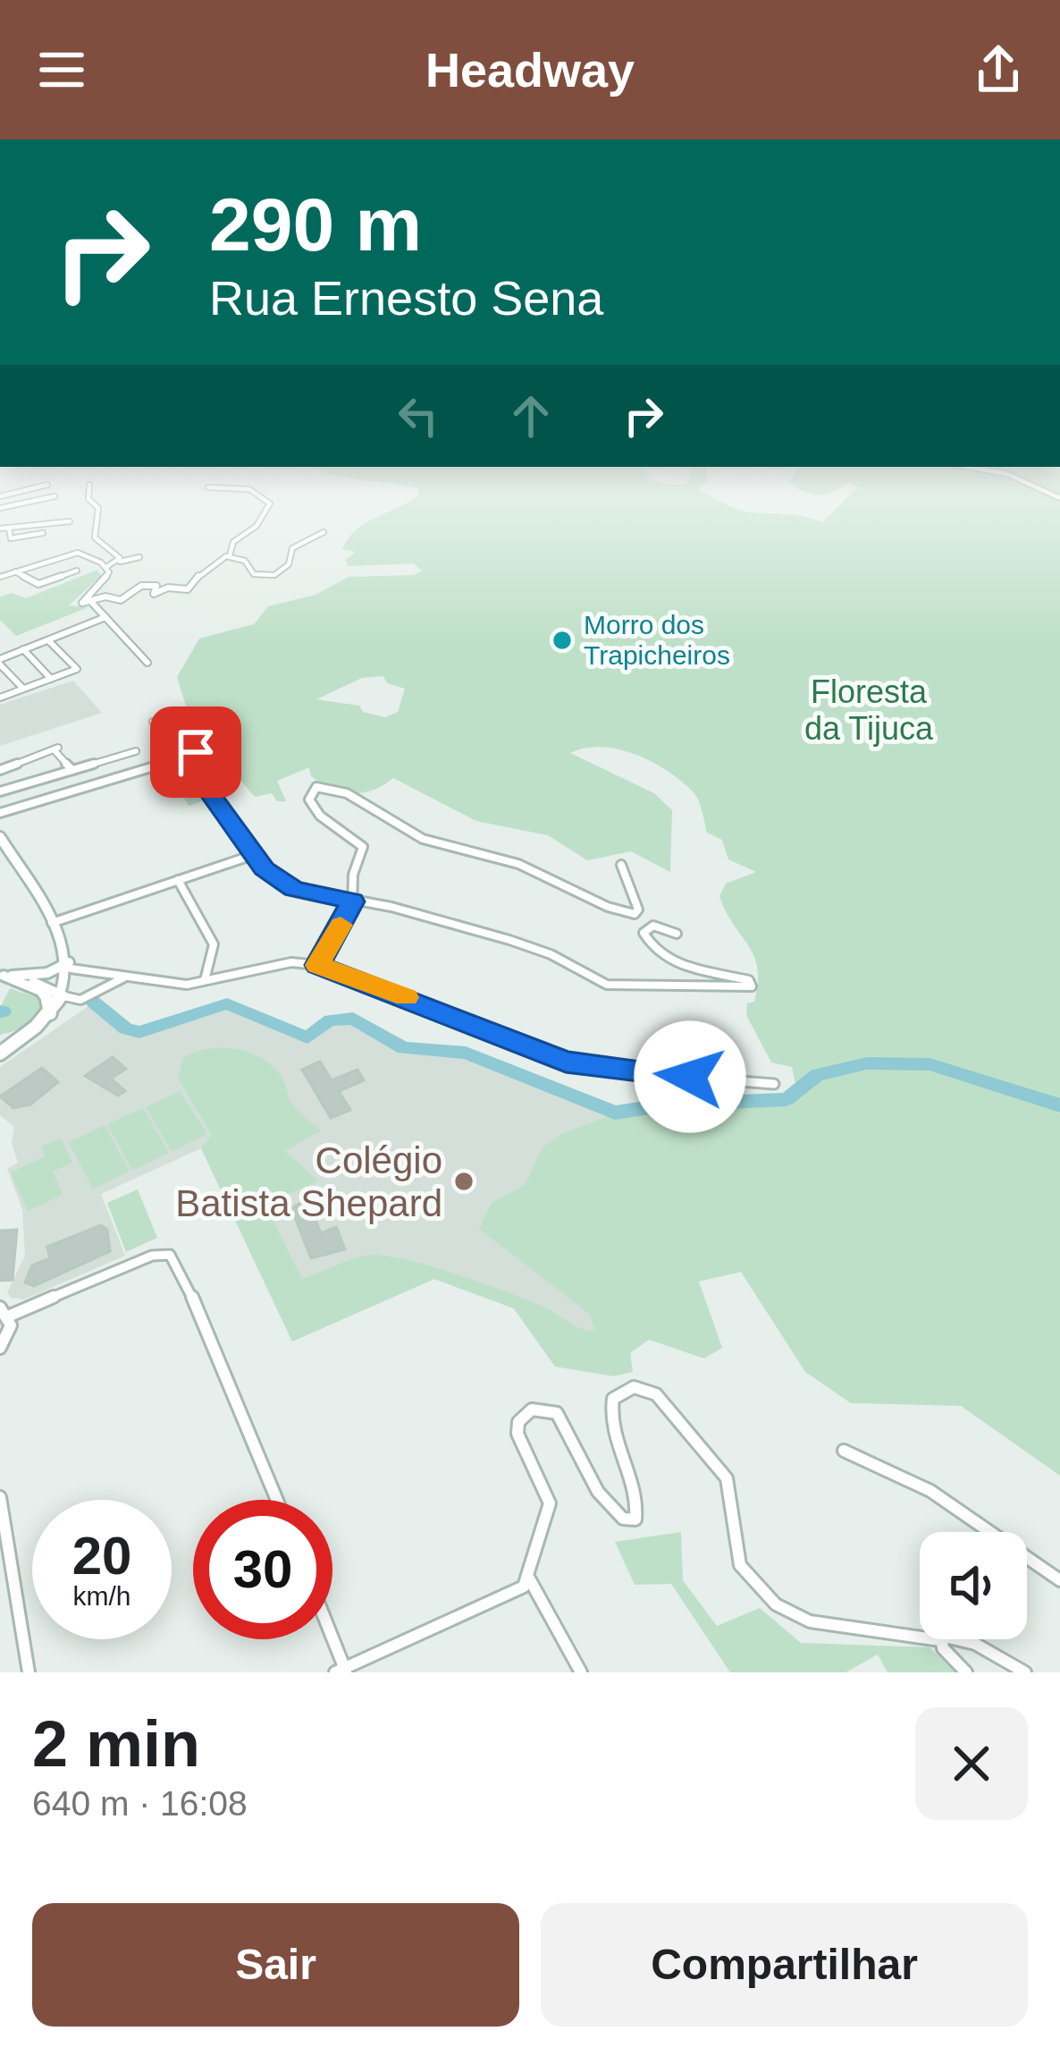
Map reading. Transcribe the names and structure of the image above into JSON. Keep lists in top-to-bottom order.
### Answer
{
  "parks": ["Floresta da Tijuca"],
  "places": ["Morro dos Trapicheiros", "Colégio Batista Shepard"],
  "page": {
    "header": "Headway",
    "turn": ["290 m", "Rua Ernesto Sena"],
    "speed": "20 km/h",
    "limit": "30",
    "heading": ["2 min", "640 m · 16:08"],
    "buttons": ["Sair", "Compartilhar"]
  }
}
